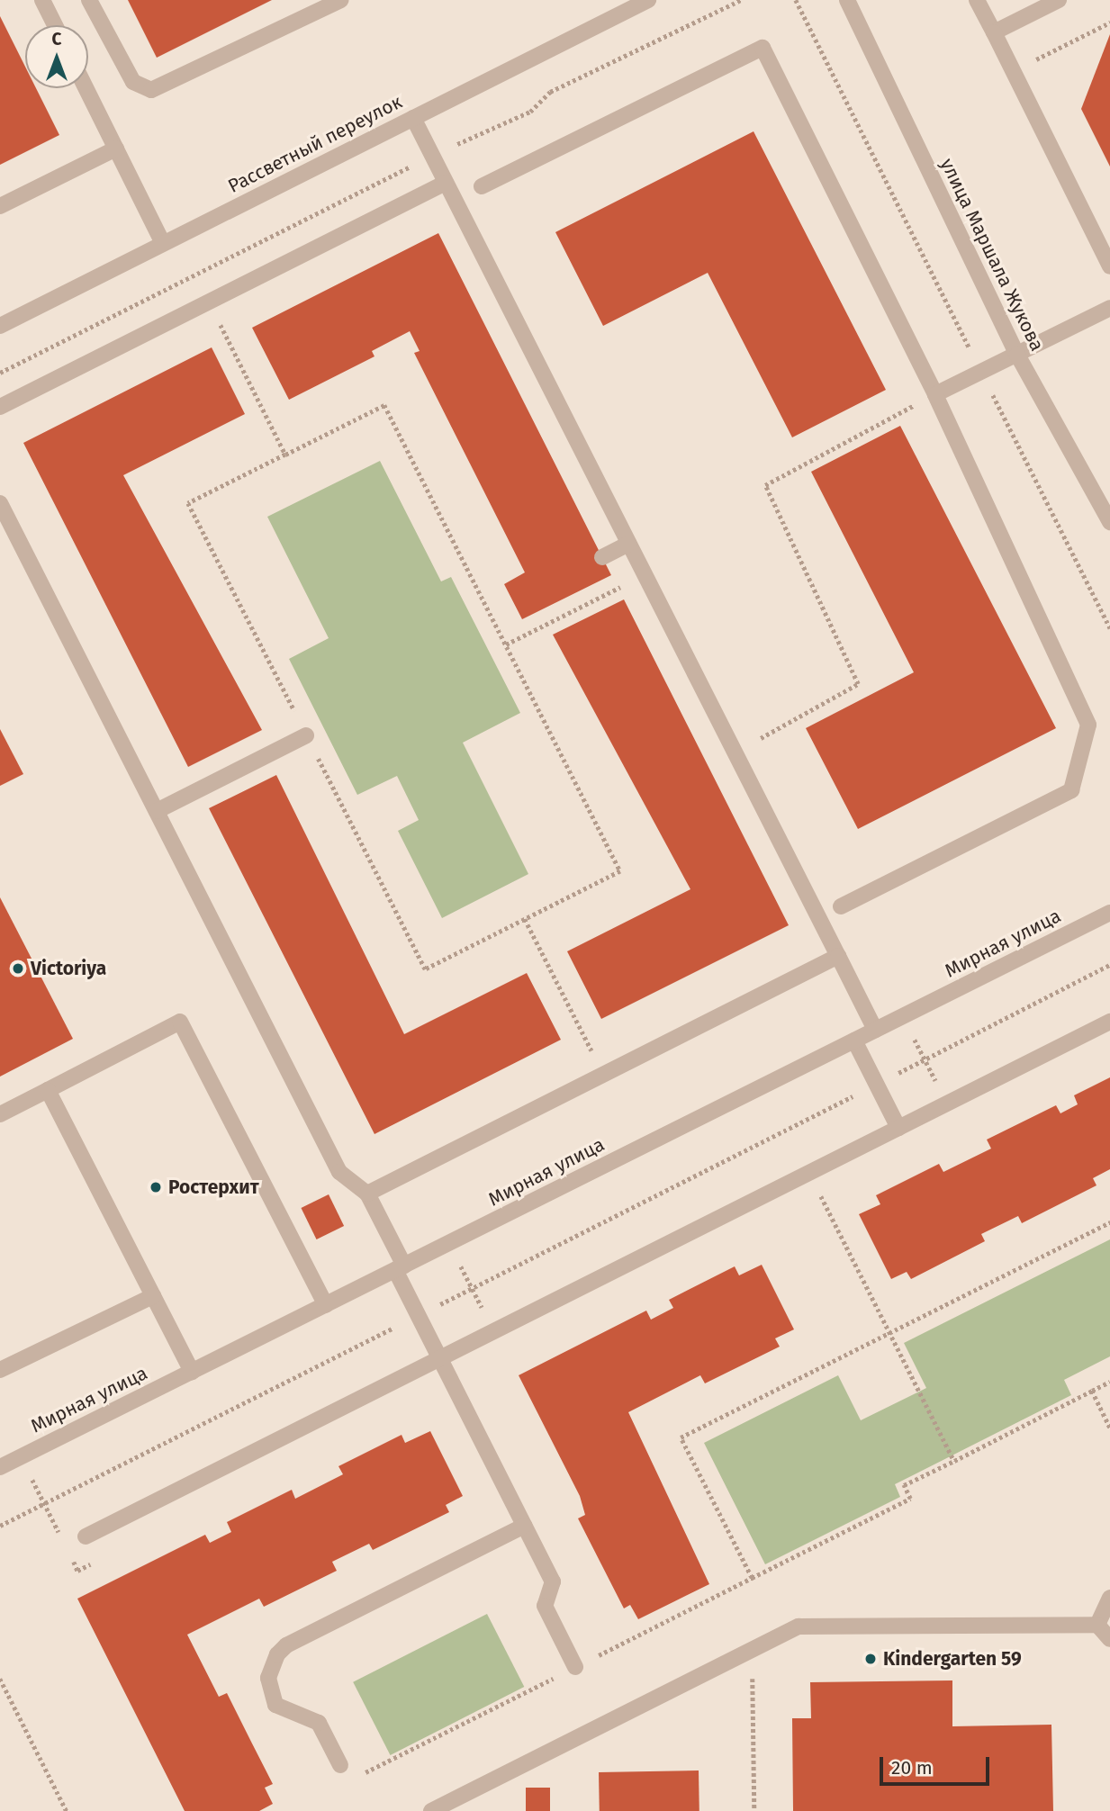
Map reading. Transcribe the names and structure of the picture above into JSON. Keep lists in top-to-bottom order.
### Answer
{
  "streets": {
    "street": ["Рассветный переулок", "улица Маршала Жукова", "Мирная улица"]
  },
  "places": ["Victoriya", "Ростерхит", "Kindergarten 59"],
  "scale_bar": "20 m",
  "north": "top"
}
